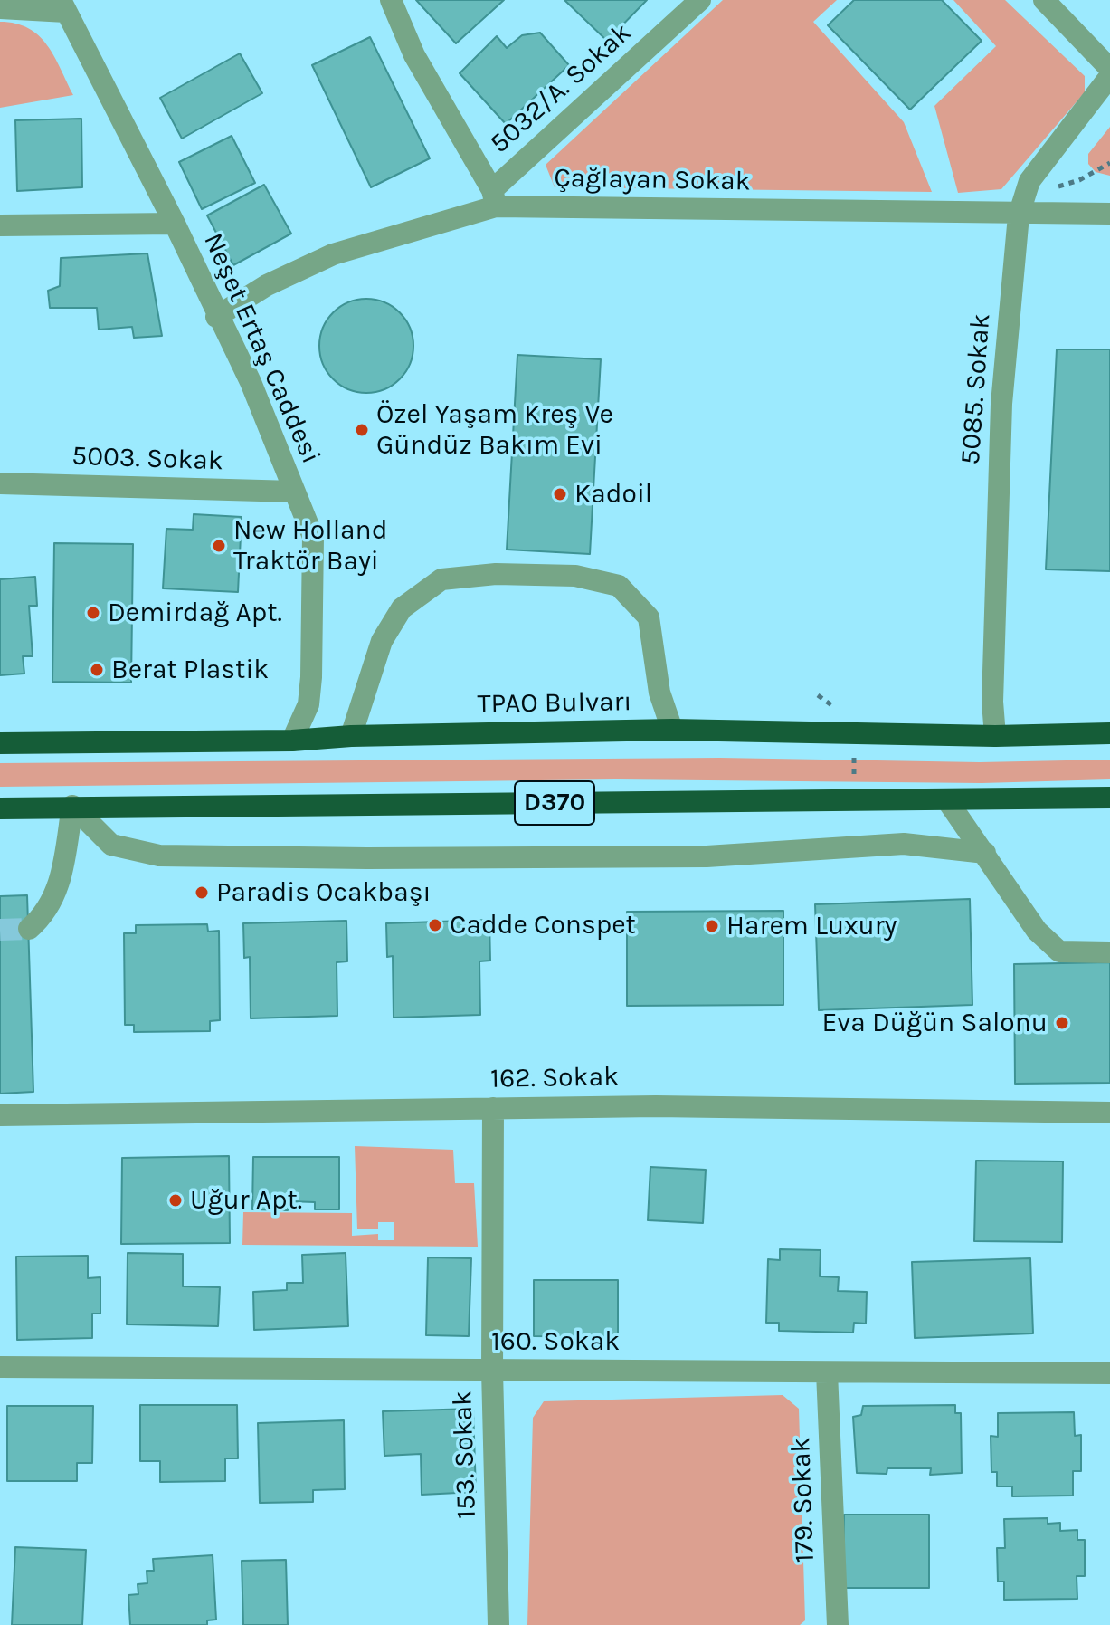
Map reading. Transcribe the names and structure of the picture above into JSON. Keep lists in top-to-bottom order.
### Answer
{
  "streets": {
    "highway": ["TPAO Bulvarı", "D370"],
    "street": [
      "5032/A. Sokak",
      "Çağlayan Sokak",
      "Neşet Ertaş Caddesi",
      "5085. Sokak",
      "5003. Sokak",
      "162. Sokak",
      "160. Sokak",
      "153. Sokak",
      "179. Sokak"
    ]
  },
  "crossings": [
    ["5032/A. Sokak", "Çağlayan Sokak"],
    ["Çağlayan Sokak", "Neşet Ertaş Caddesi"],
    ["Çağlayan Sokak", "5085. Sokak"],
    ["Neşet Ertaş Caddesi", "5003. Sokak"],
    ["Neşet Ertaş Caddesi", "TPAO Bulvarı"],
    ["5085. Sokak", "TPAO Bulvarı"],
    ["162. Sokak", "153. Sokak"],
    ["160. Sokak", "153. Sokak"],
    ["160. Sokak", "179. Sokak"]
  ],
  "places": [
    "Özel Yaşam Kreş Ve Gündüz Bakım Evi",
    "Kadoil",
    "New Holland Traktör Bayi",
    "Demirdağ Apt.",
    "Berat Plastik",
    "Paradis Ocakbaşı",
    "Cadde Conspet",
    "Harem Luxury",
    "Eva Düğün Salonu",
    "Uğur Apt."
  ]
}
